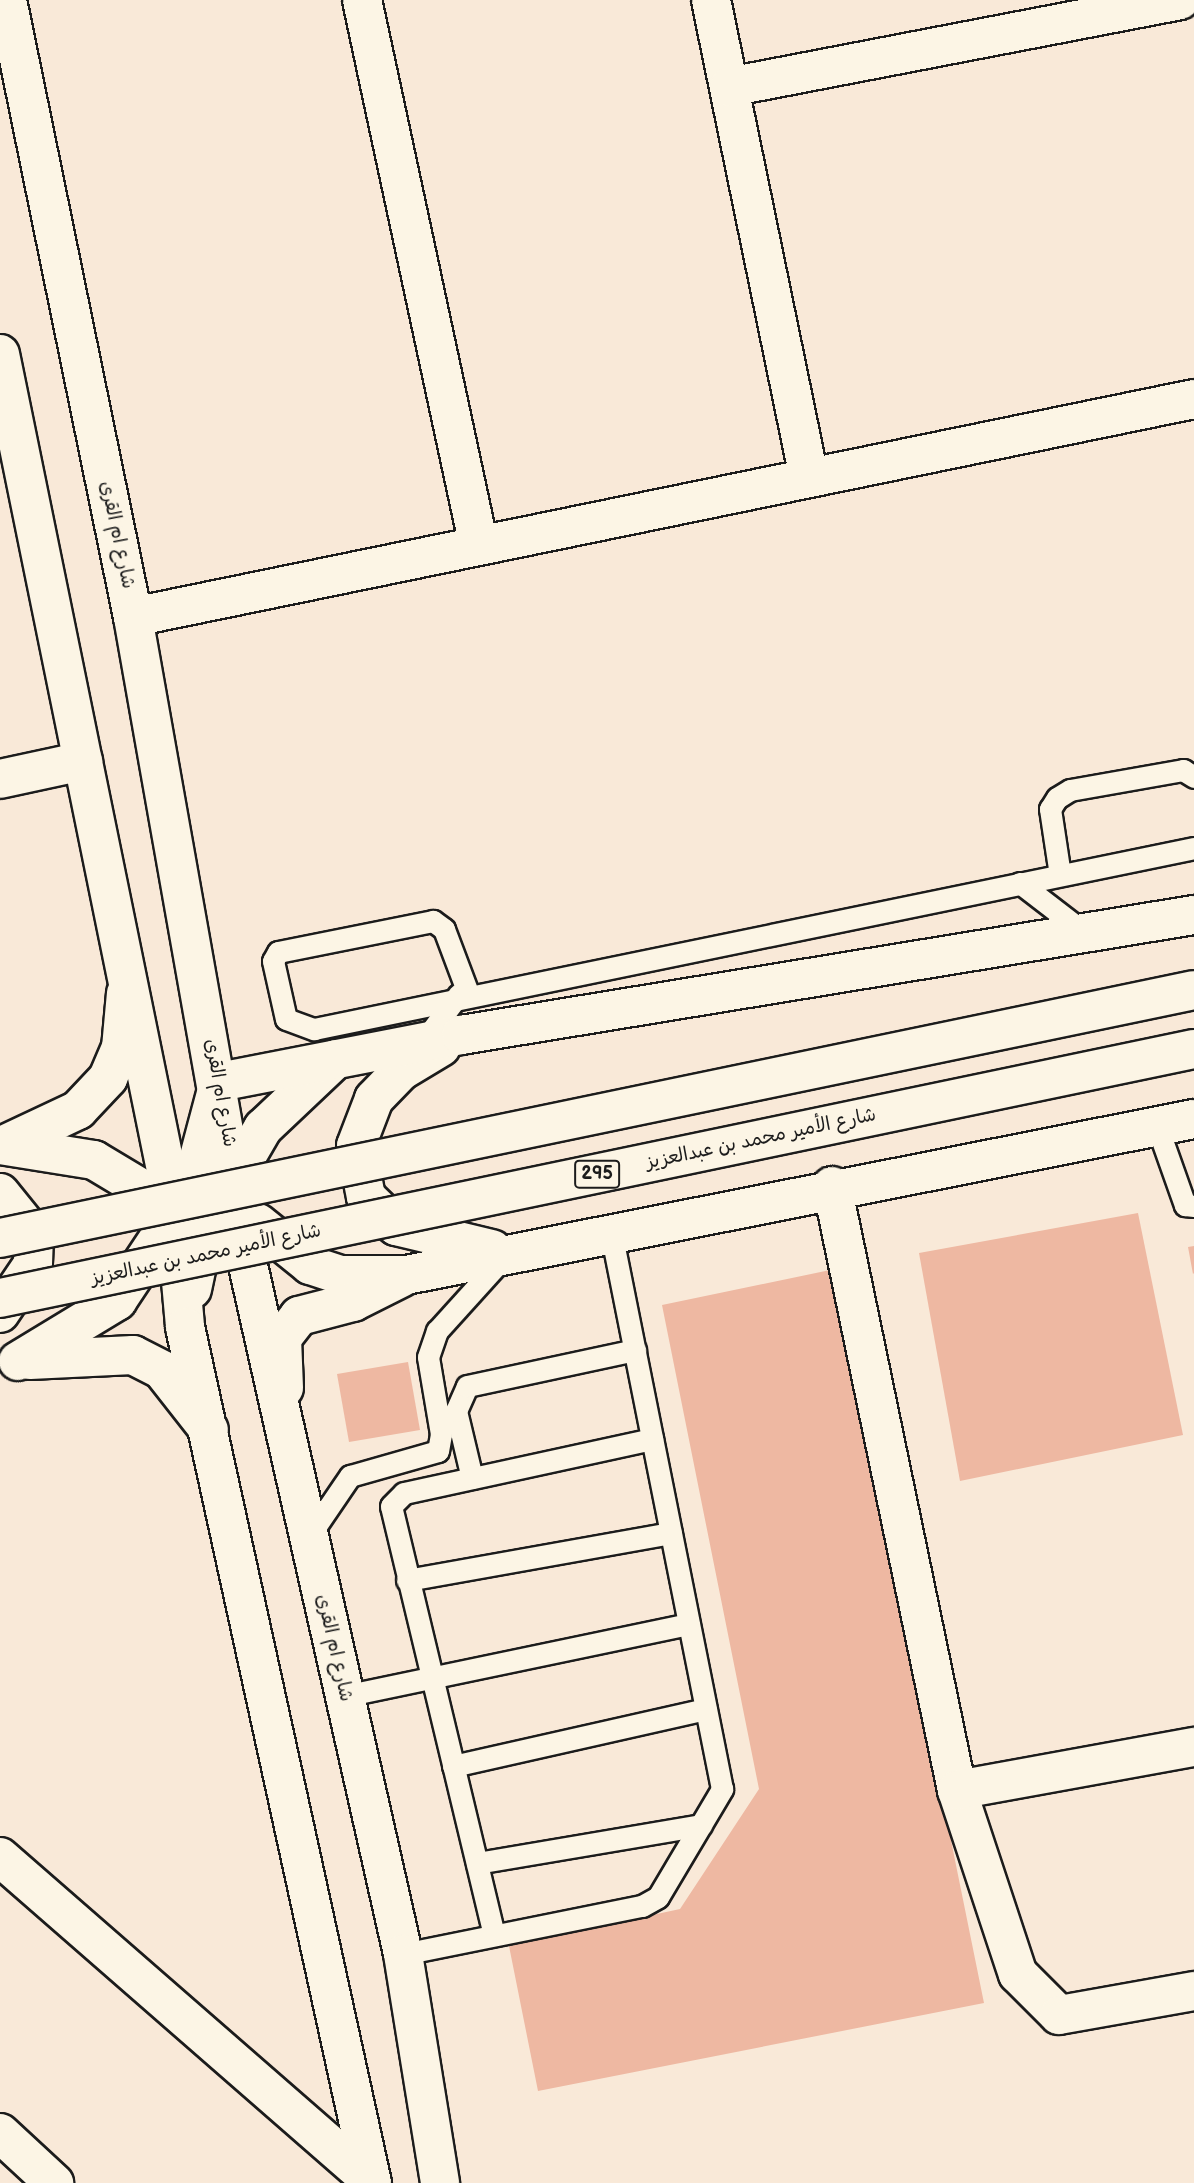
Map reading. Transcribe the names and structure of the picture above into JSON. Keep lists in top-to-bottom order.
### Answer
{
  "streets": {
    "street": ["شارع ام القرى", "شارع الأمير محمد بن عبدالعزيز", "295"]
  }
}
